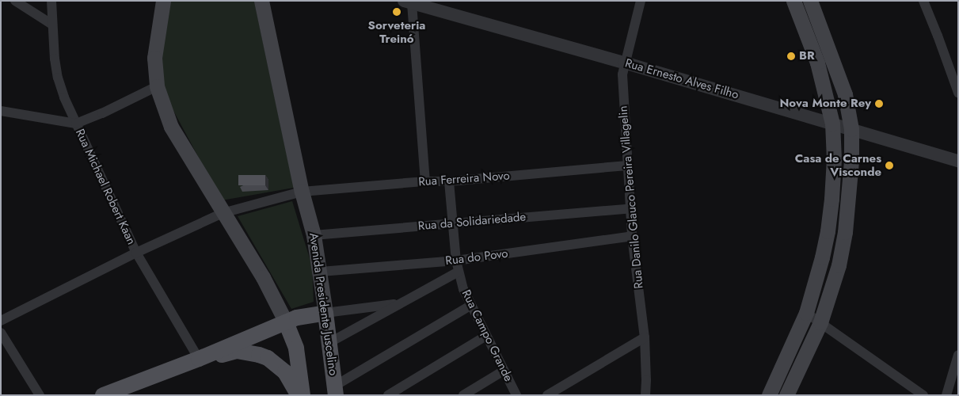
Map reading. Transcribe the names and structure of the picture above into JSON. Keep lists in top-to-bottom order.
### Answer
{
  "streets": {
    "main road": ["Avenida Presidente Juscelino"],
    "street": [
      "Rua Ernesto Alves Filho",
      "Rua Ferreira Novo",
      "Rua Michael Robert Kaan",
      "Rua Danilo Glauco Pereira Villagelin",
      "Rua da Solidariedade",
      "Rua do Povo",
      "Rua Campo Grande"
    ]
  },
  "crossings": [
    ["Rua Ernesto Alves Filho", "Rua Danilo Glauco Pereira Villagelin"],
    ["Rua Ferreira Novo", "Rua Danilo Glauco Pereira Villagelin"],
    ["Rua Ferreira Novo", "Avenida Presidente Juscelino"],
    ["Rua Ferreira Novo", "Rua Campo Grande"],
    ["Rua Danilo Glauco Pereira Villagelin", "Rua da Solidariedade"],
    ["Rua Danilo Glauco Pereira Villagelin", "Rua do Povo"],
    ["Rua da Solidariedade", "Avenida Presidente Juscelino"],
    ["Rua da Solidariedade", "Rua Campo Grande"],
    ["Rua do Povo", "Avenida Presidente Juscelino"],
    ["Rua do Povo", "Rua Campo Grande"]
  ],
  "places": [
    "Sorveteria Treinó",
    "BR",
    "Nova Monte Rey",
    "Casa de Carnes Visconde"
  ]
}
